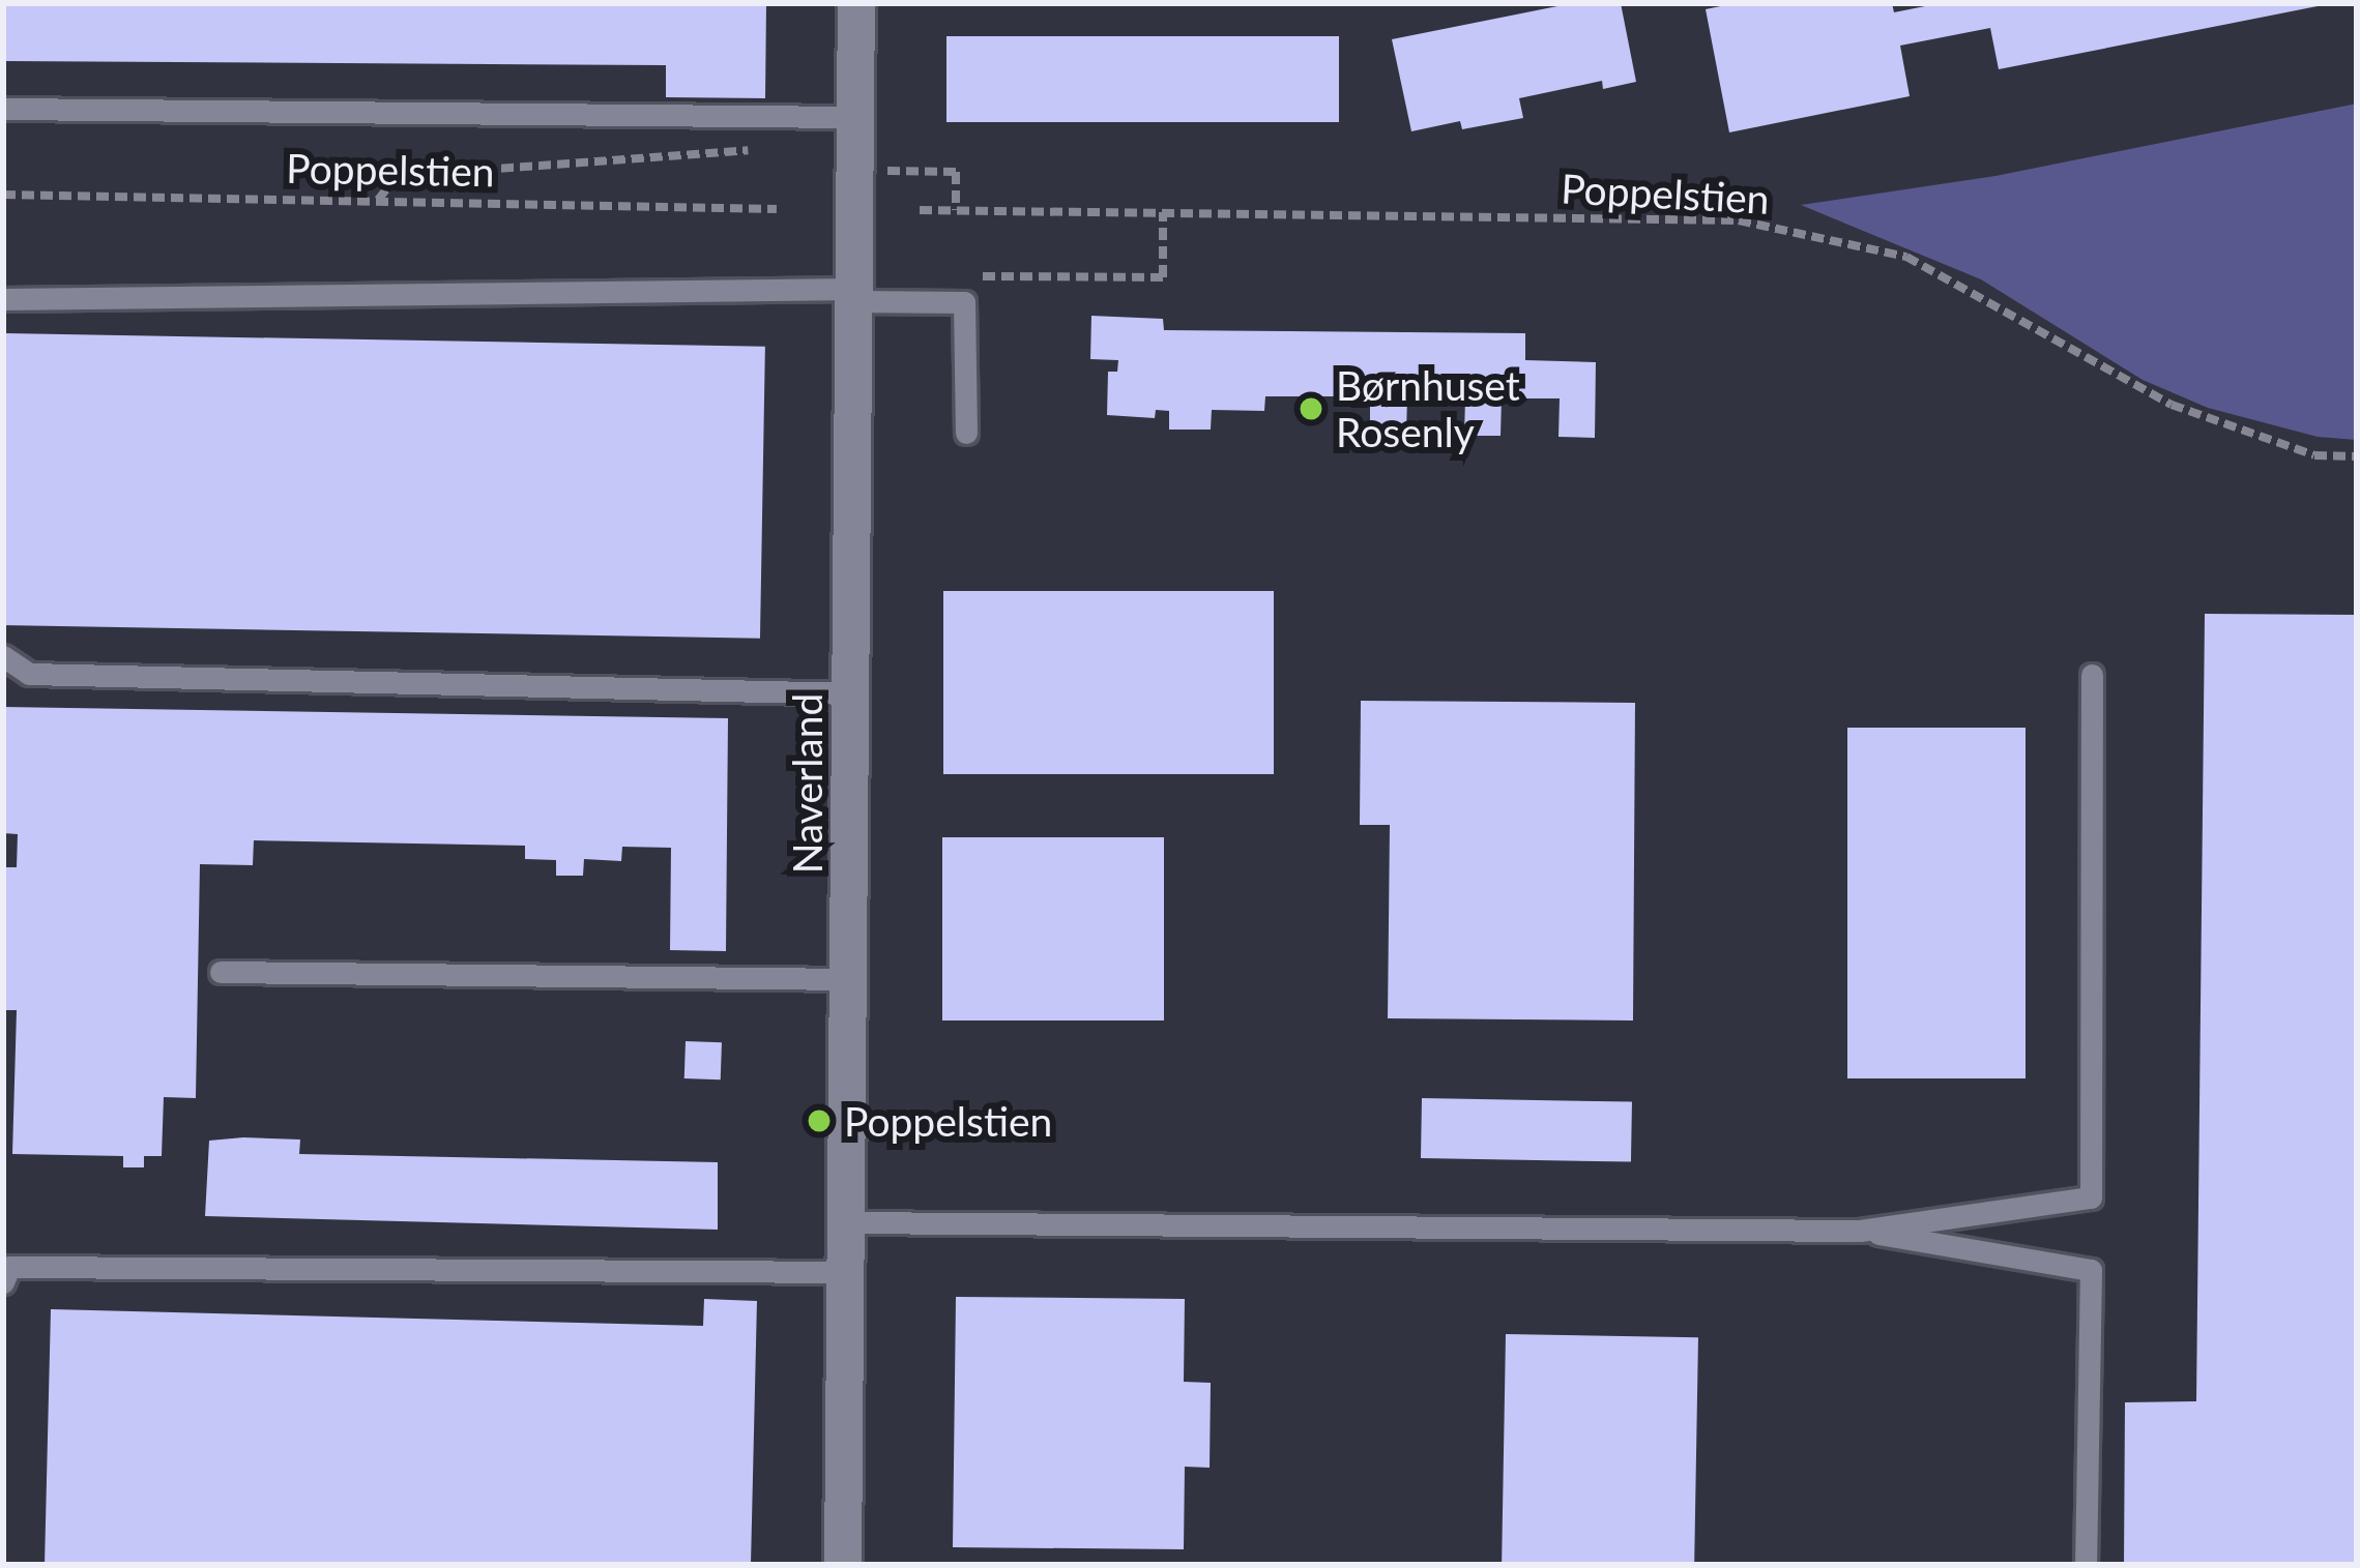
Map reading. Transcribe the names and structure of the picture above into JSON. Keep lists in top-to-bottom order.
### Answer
{
  "streets": {
    "street": ["Naverland"],
    "path": ["Poppelstien"]
  },
  "places": ["Børnhuset Rosenly", "Poppelstien"]
}
